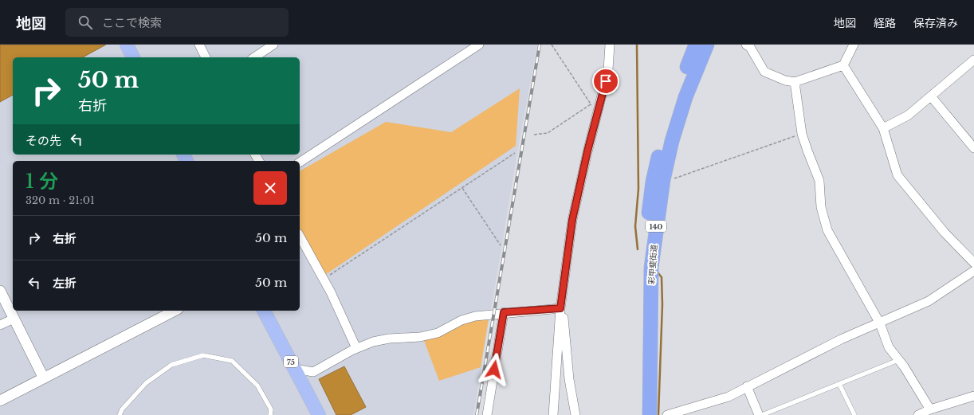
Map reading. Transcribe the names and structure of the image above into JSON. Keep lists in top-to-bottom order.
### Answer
{
  "streets": {
    "highway": ["140", "彩甲斐街道"],
    "main road": ["75"]
  },
  "page": {
    "header": "地図",
    "search": "ここで検索",
    "nav": ["地図", "経路", "保存済み"],
    "turn": ["50 m", "右折"],
    "then": "その先",
    "heading": ["1 分", "320 m · 21:01"],
    "list": [
      {
        "name": "右折",
        "value": "50 m"
      },
      {
        "name": "左折",
        "value": "50 m"
      }
    ]
  }
}
